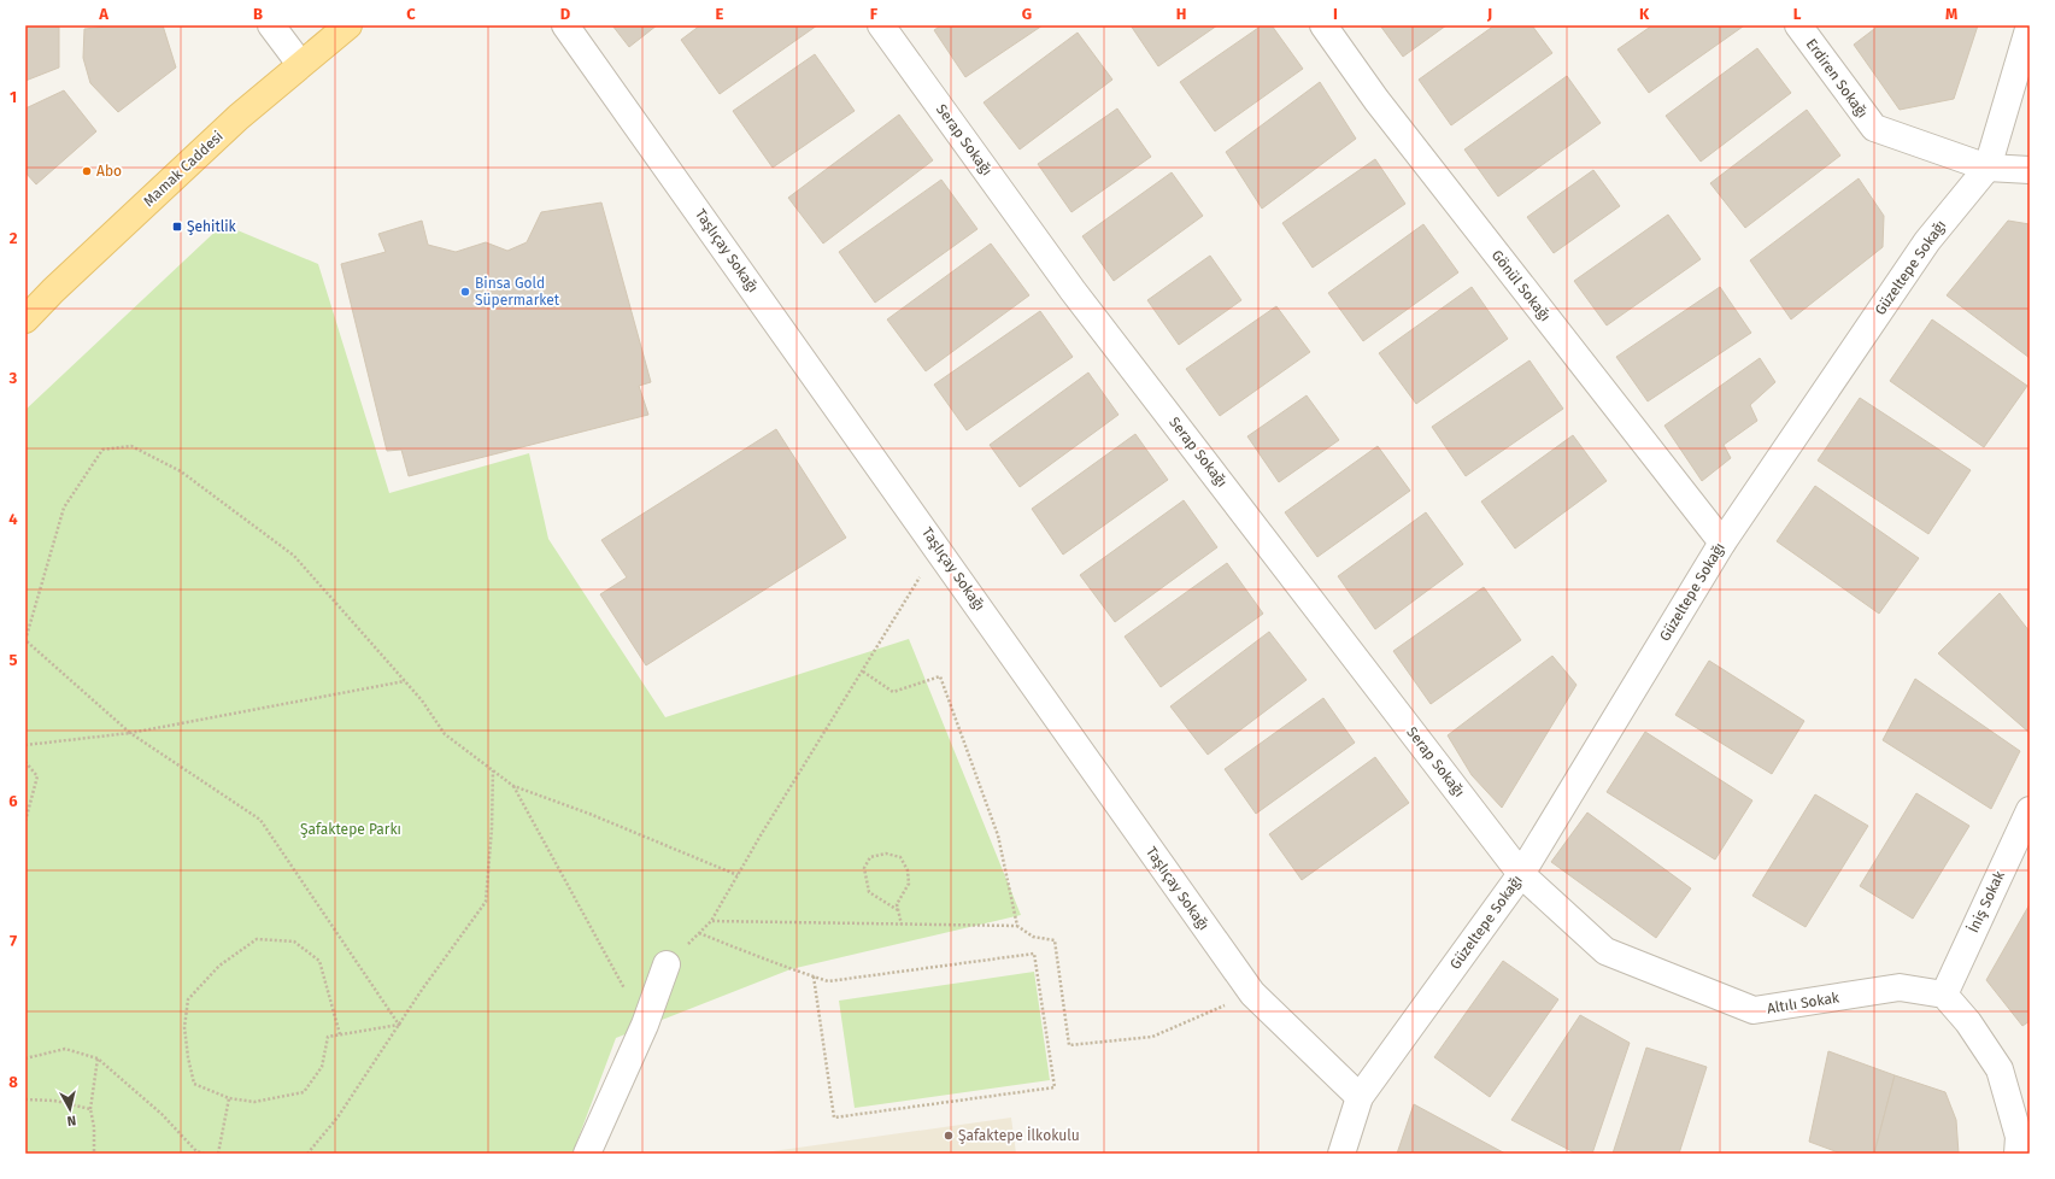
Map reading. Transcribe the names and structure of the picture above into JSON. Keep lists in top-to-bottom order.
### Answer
{
  "streets": {
    "main road": ["Mamak Caddesi"],
    "street": [
      "Erdiren Sokağı",
      "Serap Sokağı",
      "Taşlıçay Sokağı",
      "Güzeltepe Sokağı",
      "Gönül Sokağı",
      "İniş Sokak",
      "Altılı Sokak"
    ]
  },
  "crossings": [
    ["Erdiren Sokağı", "Güzeltepe Sokağı"],
    ["Serap Sokağı", "Güzeltepe Sokağı"],
    ["Serap Sokağı", "Altılı Sokak"],
    ["Taşlıçay Sokağı", "Güzeltepe Sokağı"],
    ["Güzeltepe Sokağı", "Gönül Sokağı"],
    ["Güzeltepe Sokağı", "Altılı Sokak"],
    ["İniş Sokak", "Altılı Sokak"]
  ],
  "parks": ["Şafaktepe Parkı"],
  "places": {
    "other": ["Abo", "Binsa Gold Süpermarket", "Şafaktepe İlkokulu"],
    "transit": ["Şehitlik"]
  },
  "north": "bottom",
  "grid": {
    "columns": [
      "A",
      "B",
      "C",
      "D",
      "E",
      "F",
      "G",
      "H",
      "I",
      "J",
      "K",
      "L",
      "M"
    ],
    "rows": [
      "1",
      "2",
      "3",
      "4",
      "5",
      "6",
      "7",
      "8"
    ]
  }
}
